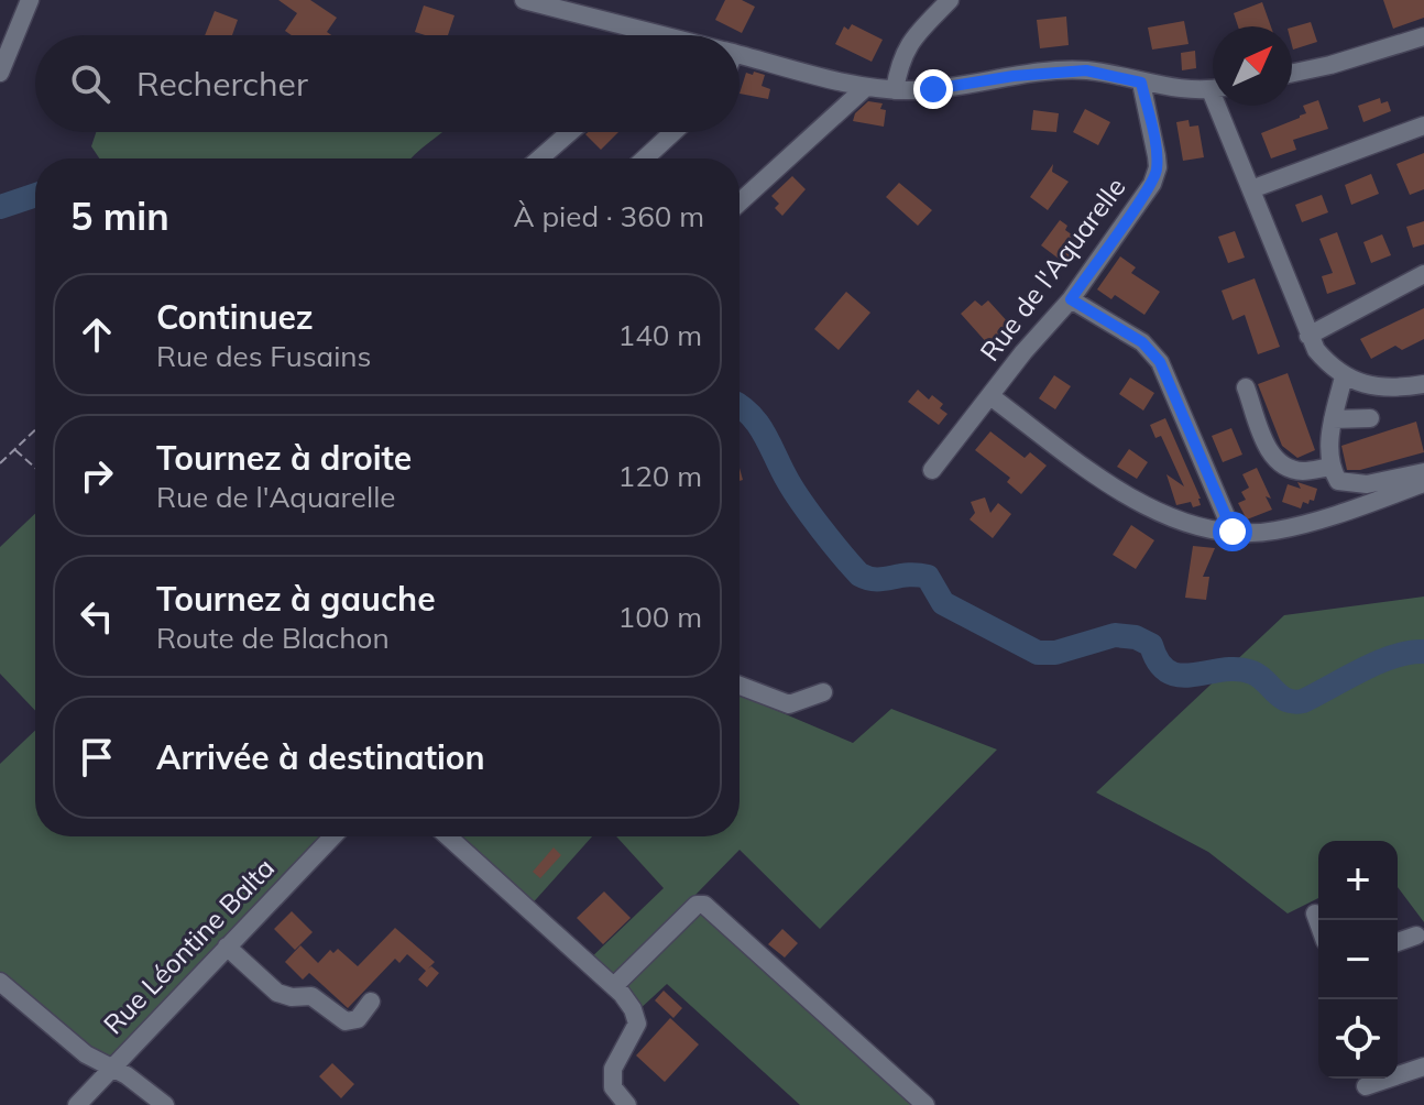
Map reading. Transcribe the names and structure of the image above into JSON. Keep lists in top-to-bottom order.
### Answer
{
  "streets": {
    "street": ["Rue de l'Aquarelle", "Rue Léontine Balta"]
  },
  "north": "top right",
  "page": {
    "search": "Rechercher",
    "heading": ["5 min", "À pied · 360 m"],
    "list": [
      ["Continuez", "Rue des Fusains", "140 m"],
      ["Tournez à droite", "Rue de l'Aquarelle", "120 m"],
      ["Tournez à gauche", "Route de Blachon", "100 m"],
      "Arrivée à destination"
    ],
    "map_buttons": ["+", "−"]
  }
}
